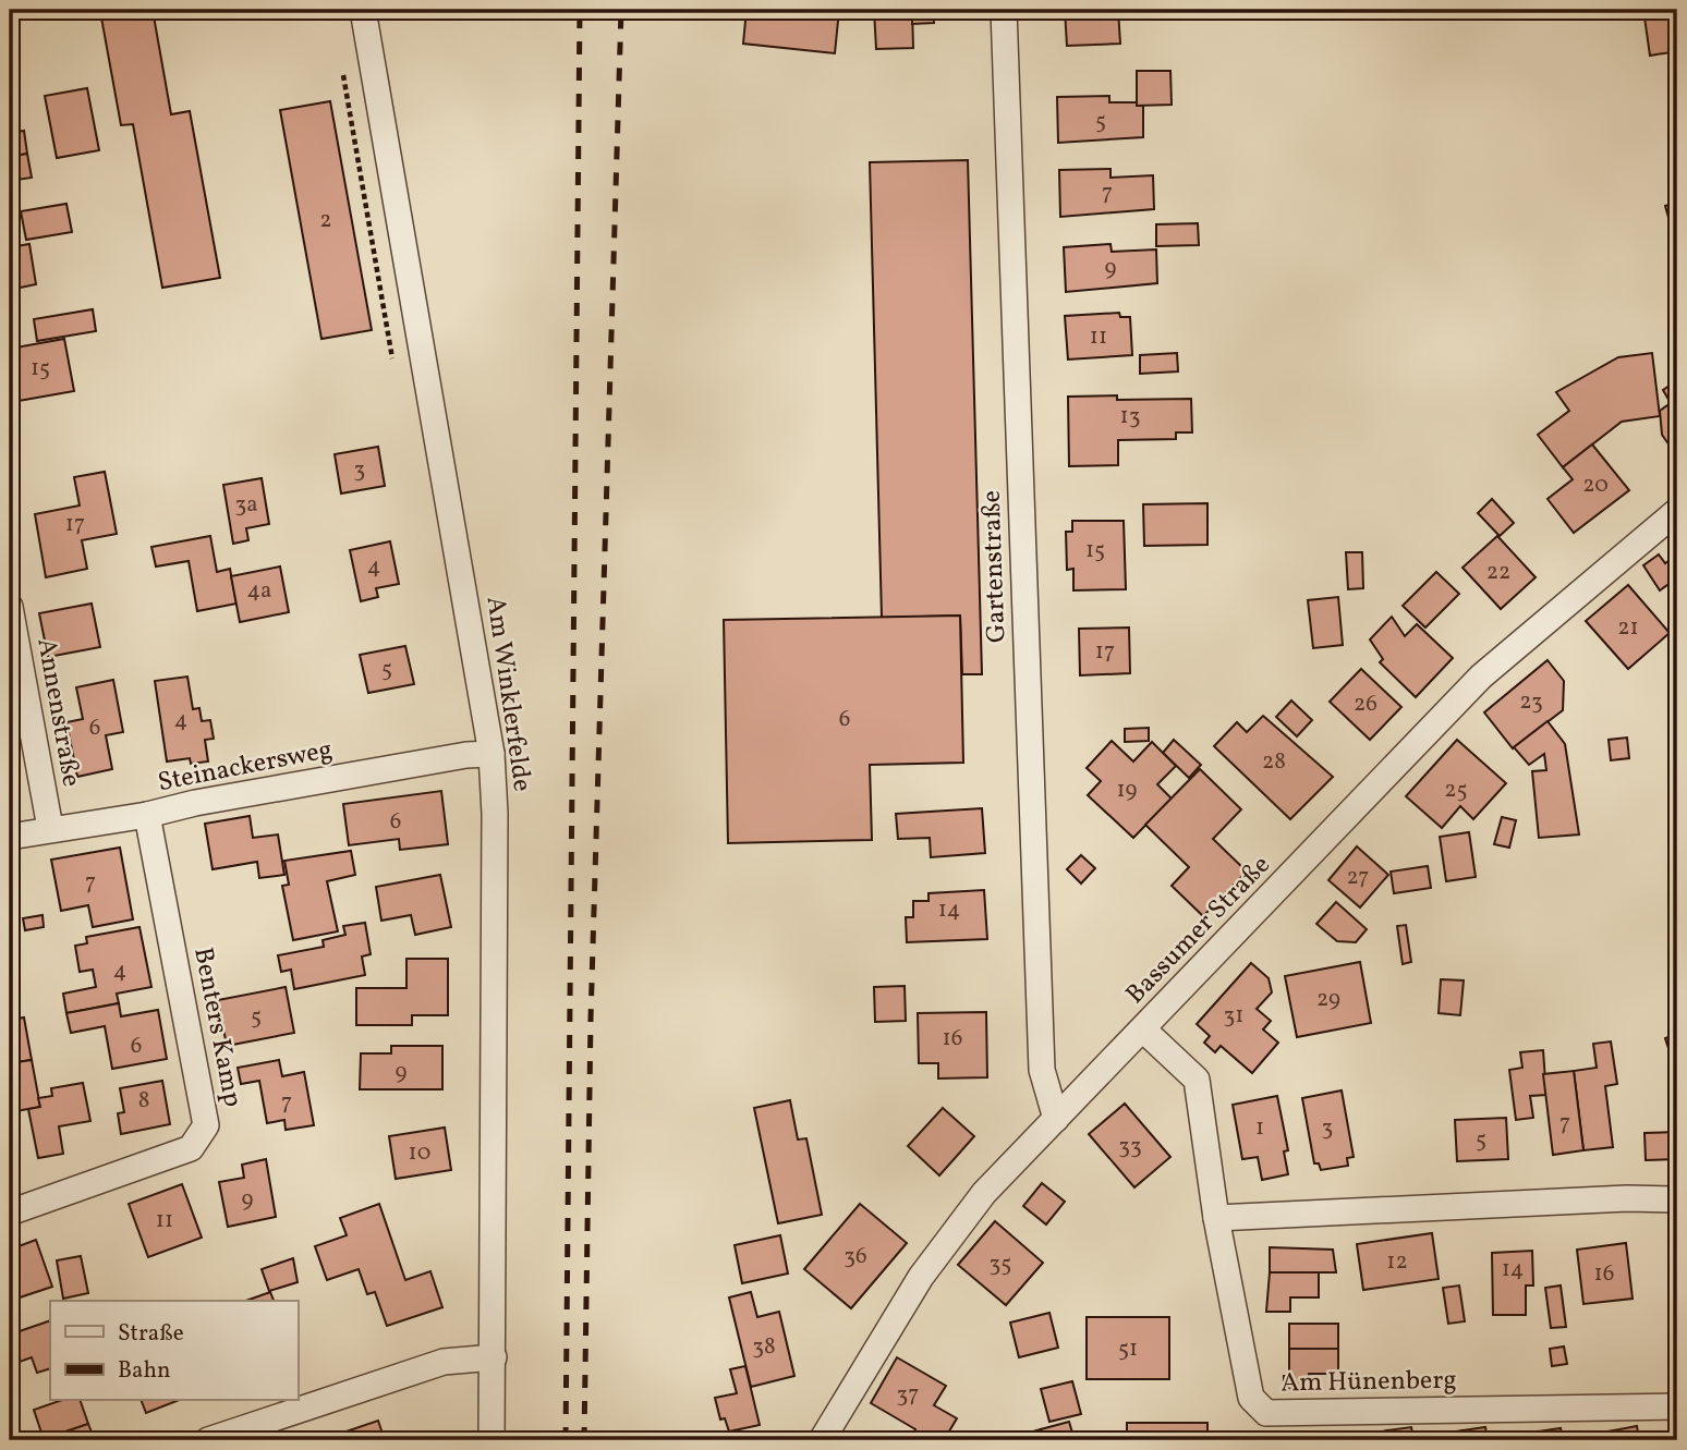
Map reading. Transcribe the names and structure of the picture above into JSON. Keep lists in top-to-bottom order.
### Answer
{
  "streets": {
    "street": [
      "Gartenstraße",
      "Am Winklerfelde",
      "Annenstraße",
      "Steinackersweg",
      "Bassumer Straße",
      "Benters Kamp",
      "Am Hünenberg"
    ]
  },
  "crossings": [
    ["Gartenstraße", "Bassumer Straße"],
    ["Am Winklerfelde", "Steinackersweg"],
    ["Annenstraße", "Steinackersweg"],
    ["Steinackersweg", "Benters Kamp"],
    ["Bassumer Straße", "Am Hünenberg"]
  ],
  "house_numbers": [
    "5",
    "7",
    "2",
    "9",
    "11",
    "15",
    "13",
    "3",
    "20",
    "3a",
    "17",
    "15",
    "4",
    "22",
    "4a",
    "21",
    "17",
    "5",
    "23",
    "26",
    "6",
    "4",
    "6",
    "28",
    "19",
    "25",
    "6",
    "27",
    "7",
    "14",
    "4",
    "29",
    "31",
    "5",
    "16",
    "6",
    "9",
    "8",
    "7",
    "7",
    "1",
    "3",
    "5",
    "33",
    "10",
    "9",
    "11",
    "36",
    "12",
    "35",
    "14",
    "16",
    "38",
    "51",
    "37"
  ],
  "legend": ["Straße", "Bahn"]
}
